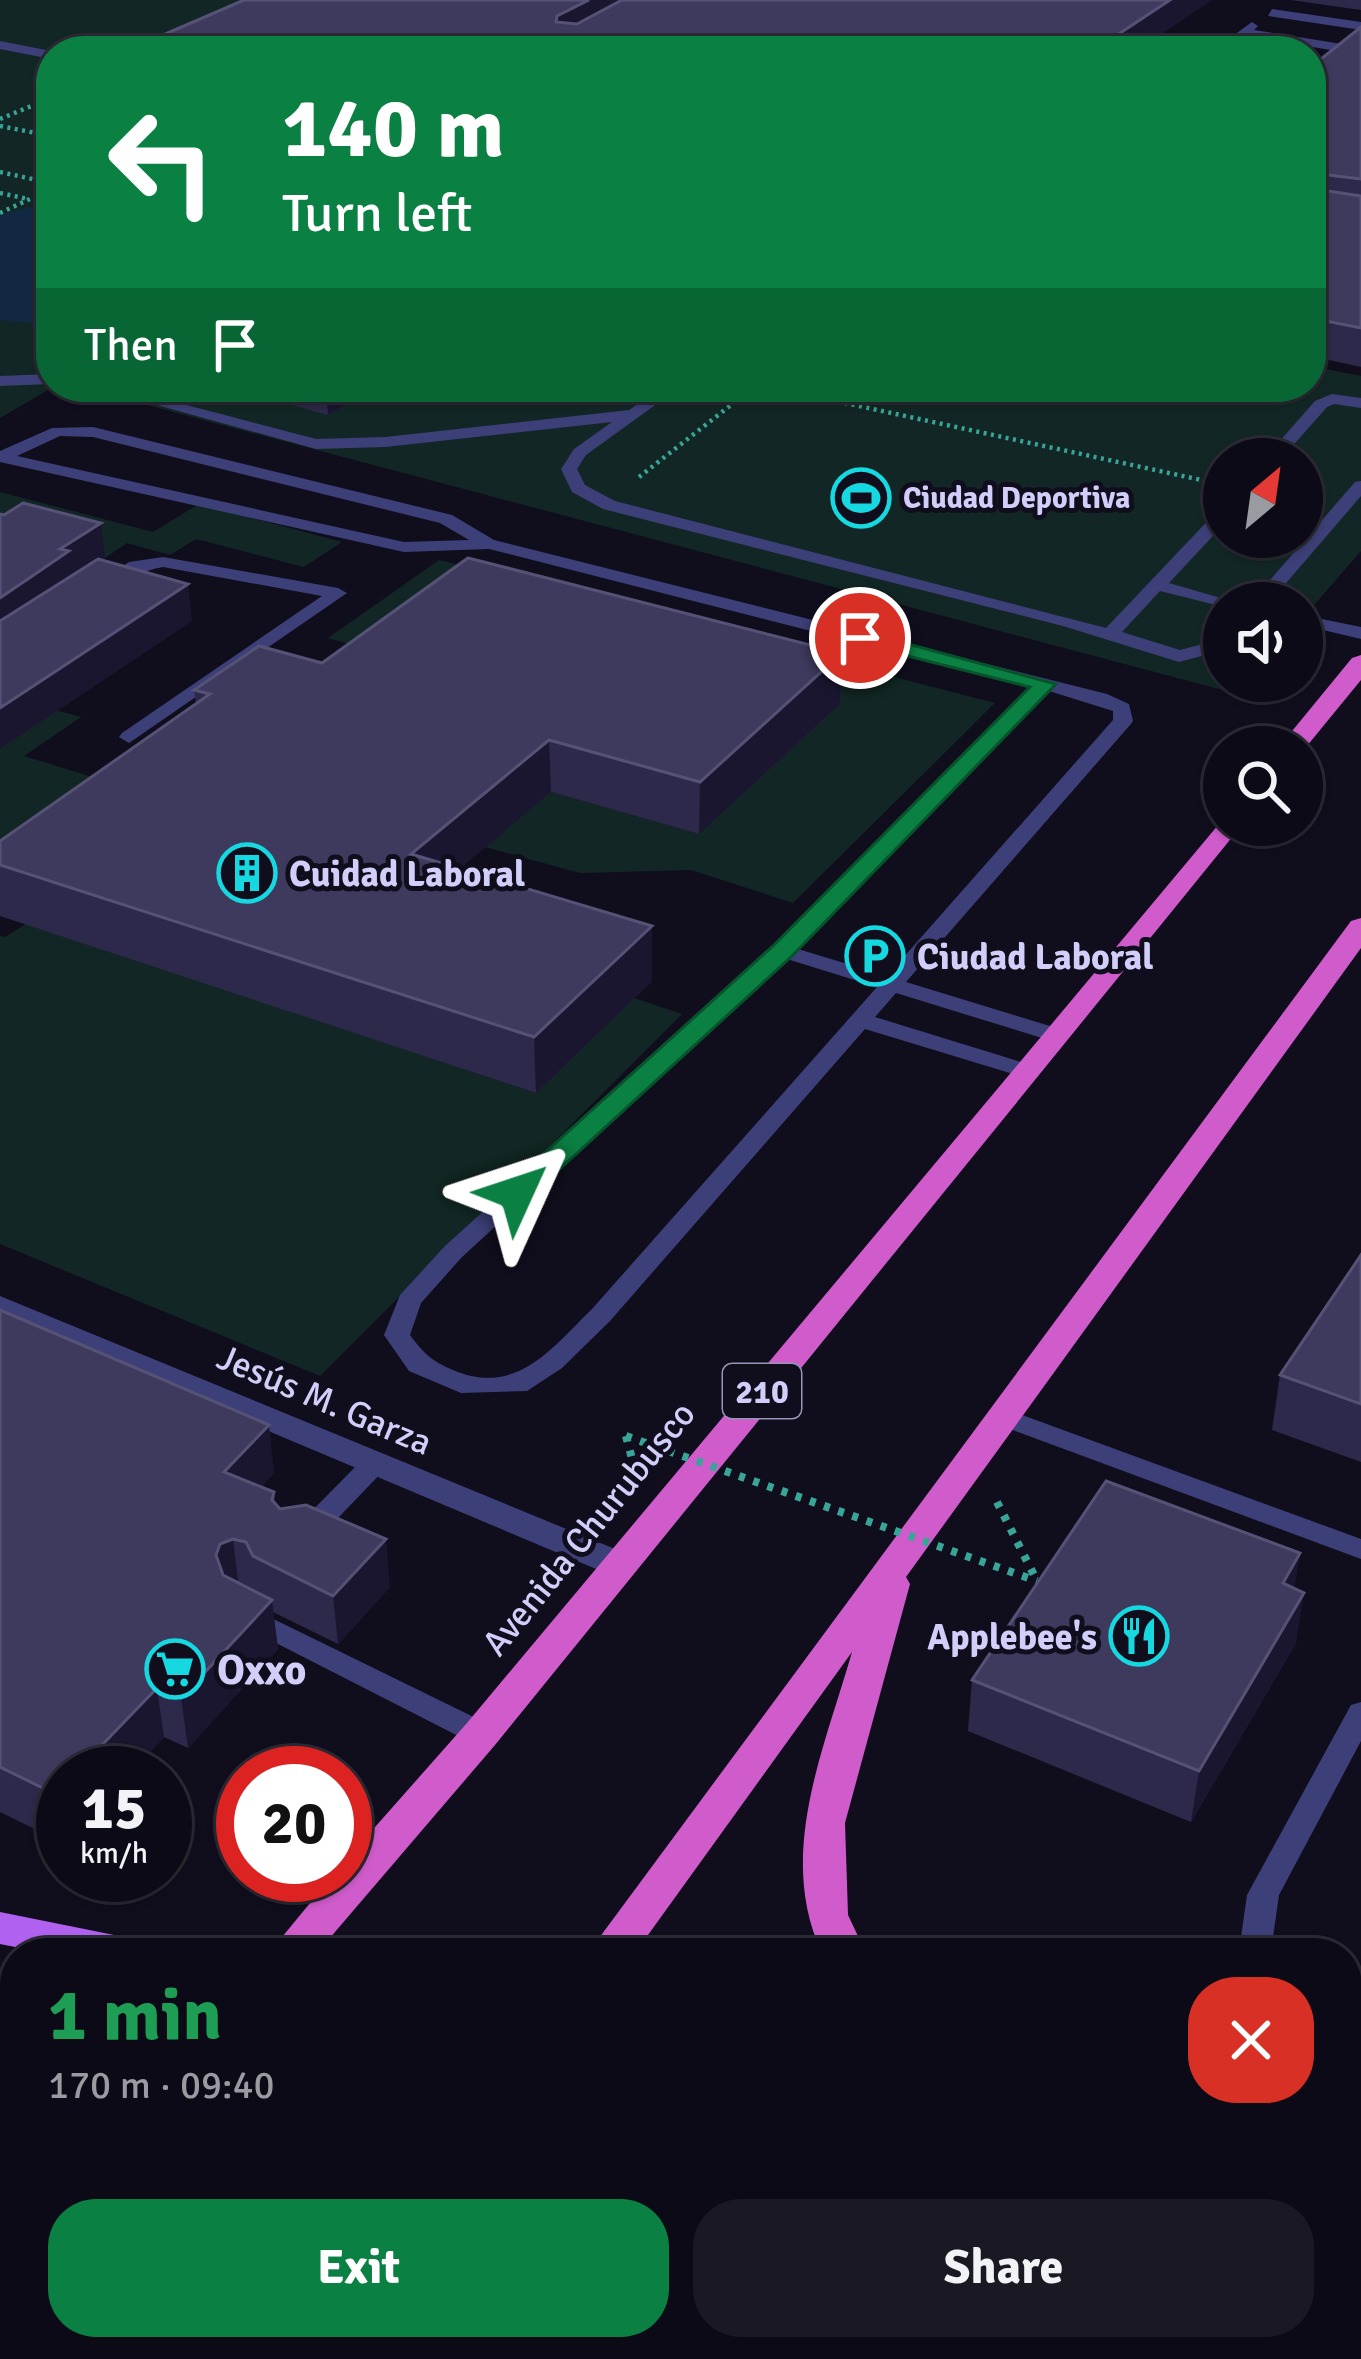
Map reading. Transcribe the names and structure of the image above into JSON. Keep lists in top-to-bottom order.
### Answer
{
  "streets": {
    "highway": ["210", "Avenida Churubusco"],
    "street": ["Jesús M. Garza"]
  },
  "crossings": [
    ["Jesús M. Garza", "Avenida Churubusco"]
  ],
  "places": {
    "sports": ["Ciudad Deportiva"],
    "building": ["Cuidad Laboral"],
    "parking": ["Ciudad Laboral"],
    "restaurant": ["Applebee's"],
    "supermarket": ["Oxxo"]
  },
  "north": "top right",
  "page": {
    "turn": ["140 m", "Turn left"],
    "then": "Then",
    "speed": "15 km/h",
    "limit": "20",
    "heading": ["1 min", "170 m · 09:40"],
    "buttons": ["Exit", "Share"]
  }
}
